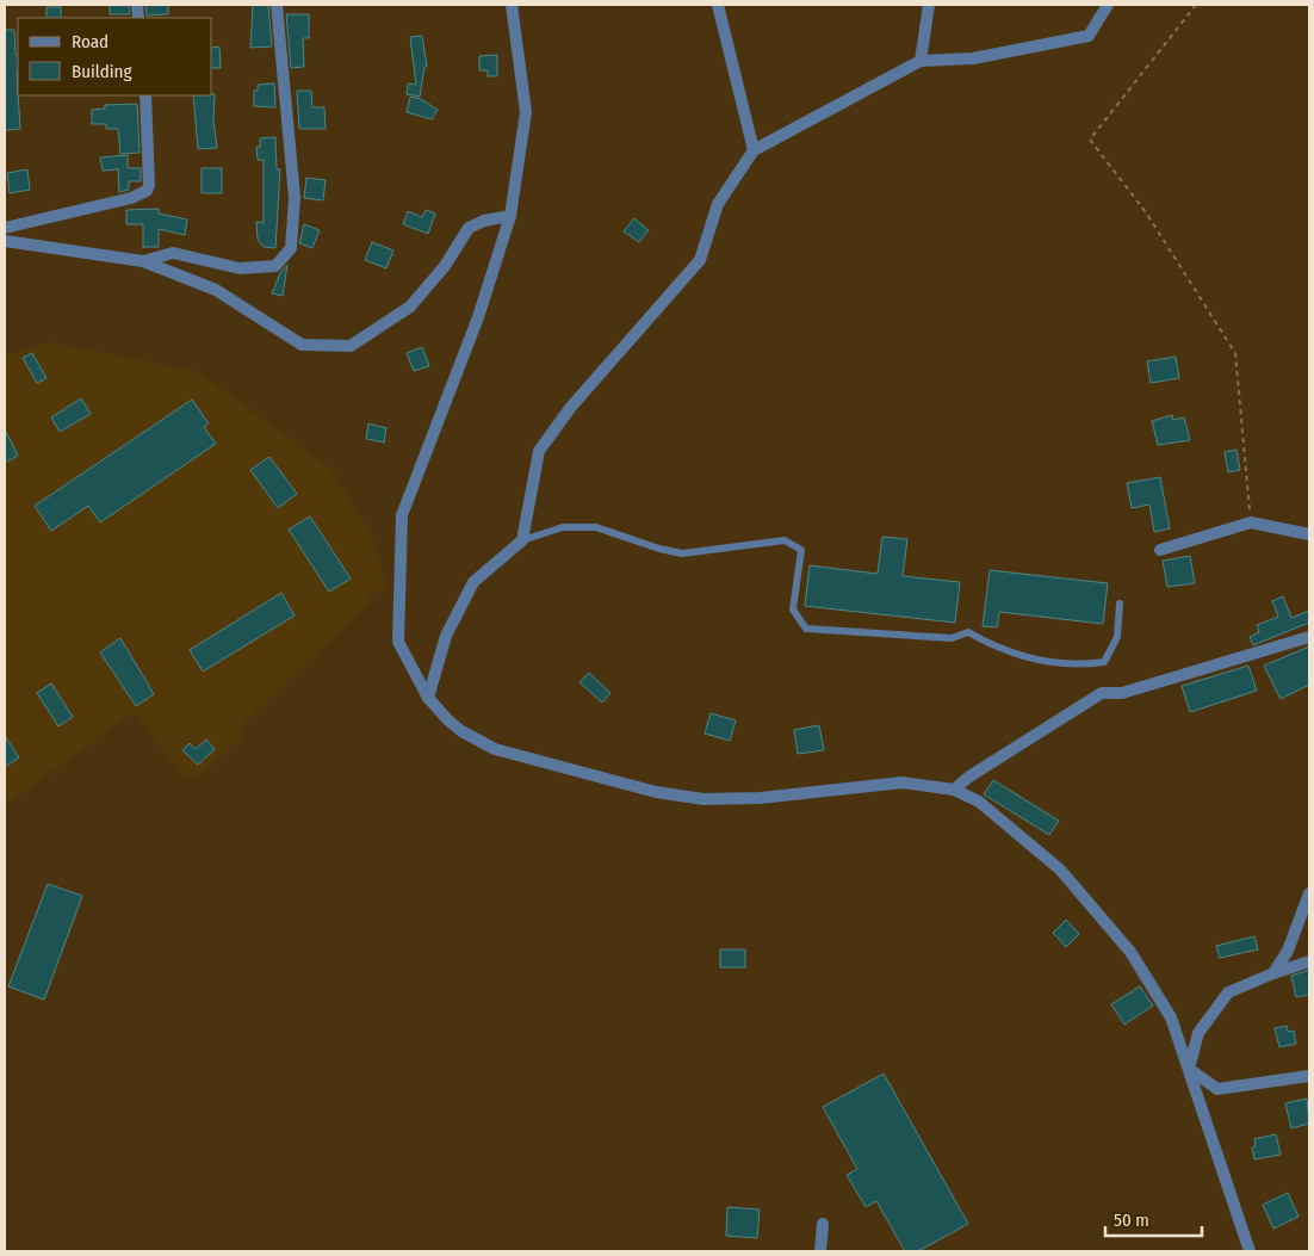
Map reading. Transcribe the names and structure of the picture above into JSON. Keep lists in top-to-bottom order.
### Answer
{
  "legend": ["Road", "Building"],
  "scale_bar": "50 m"
}
